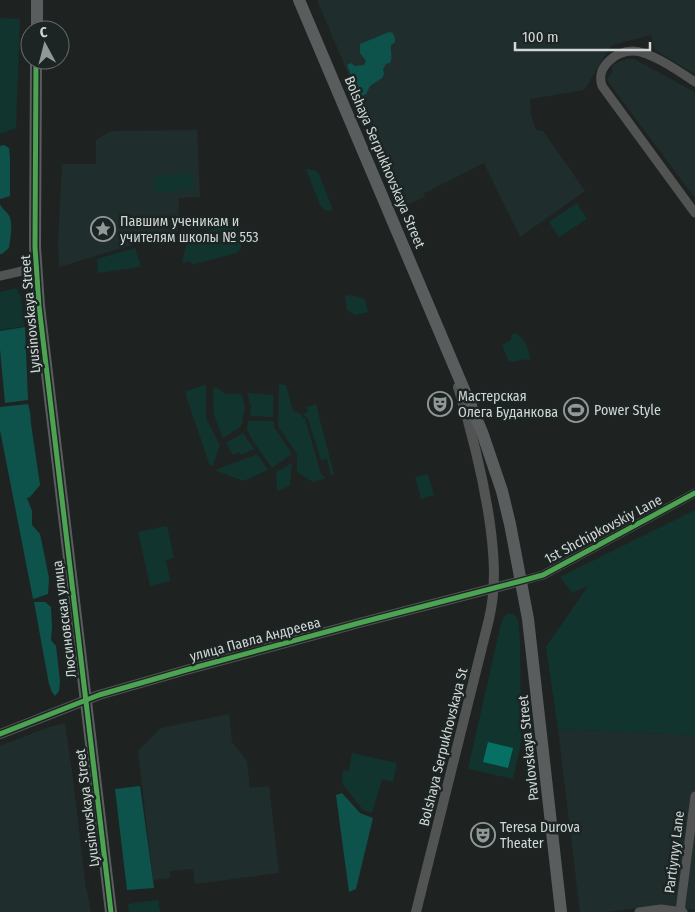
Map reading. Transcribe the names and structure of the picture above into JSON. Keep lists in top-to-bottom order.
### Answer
{
  "streets": {
    "main road": ["Bolshaya Serpukhovskaya Street", "Lyusinovskaya Street", "Pavlovskaya Street"],
    "street": [
      "1st Shchipkovskiy Lane",
      "улица Павла Андреева",
      "Bolshaya Serpukhovskaya St",
      "Partiynyy Lane"
    ],
    "cycle path": ["Люсиновская улица"]
  },
  "crossings": [
    ["Bolshaya Serpukhovskaya Street", "1st Shchipkovskiy Lane"],
    ["Bolshaya Serpukhovskaya Street", "улица Павла Андреева"],
    ["Bolshaya Serpukhovskaya Street", "Bolshaya Serpukhovskaya St"],
    ["Bolshaya Serpukhovskaya Street", "Pavlovskaya Street"],
    ["Lyusinovskaya Street", "улица Павла Андреева"],
    ["1st Shchipkovskiy Lane", "улица Павла Андреева"],
    ["1st Shchipkovskiy Lane", "Pavlovskaya Street"],
    ["улица Павла Андреева", "Bolshaya Serpukhovskaya St"],
    ["улица Павла Андреева", "Pavlovskaya Street"]
  ],
  "places": {
    "place": ["Павшим ученикам и учителям школы № 553"],
    "theatre": ["Мастерская Олега Буданкова", "Teresa Durova Theater"],
    "sports": ["Power Style"]
  },
  "scale_bar": "100 m",
  "north": "top"
}
